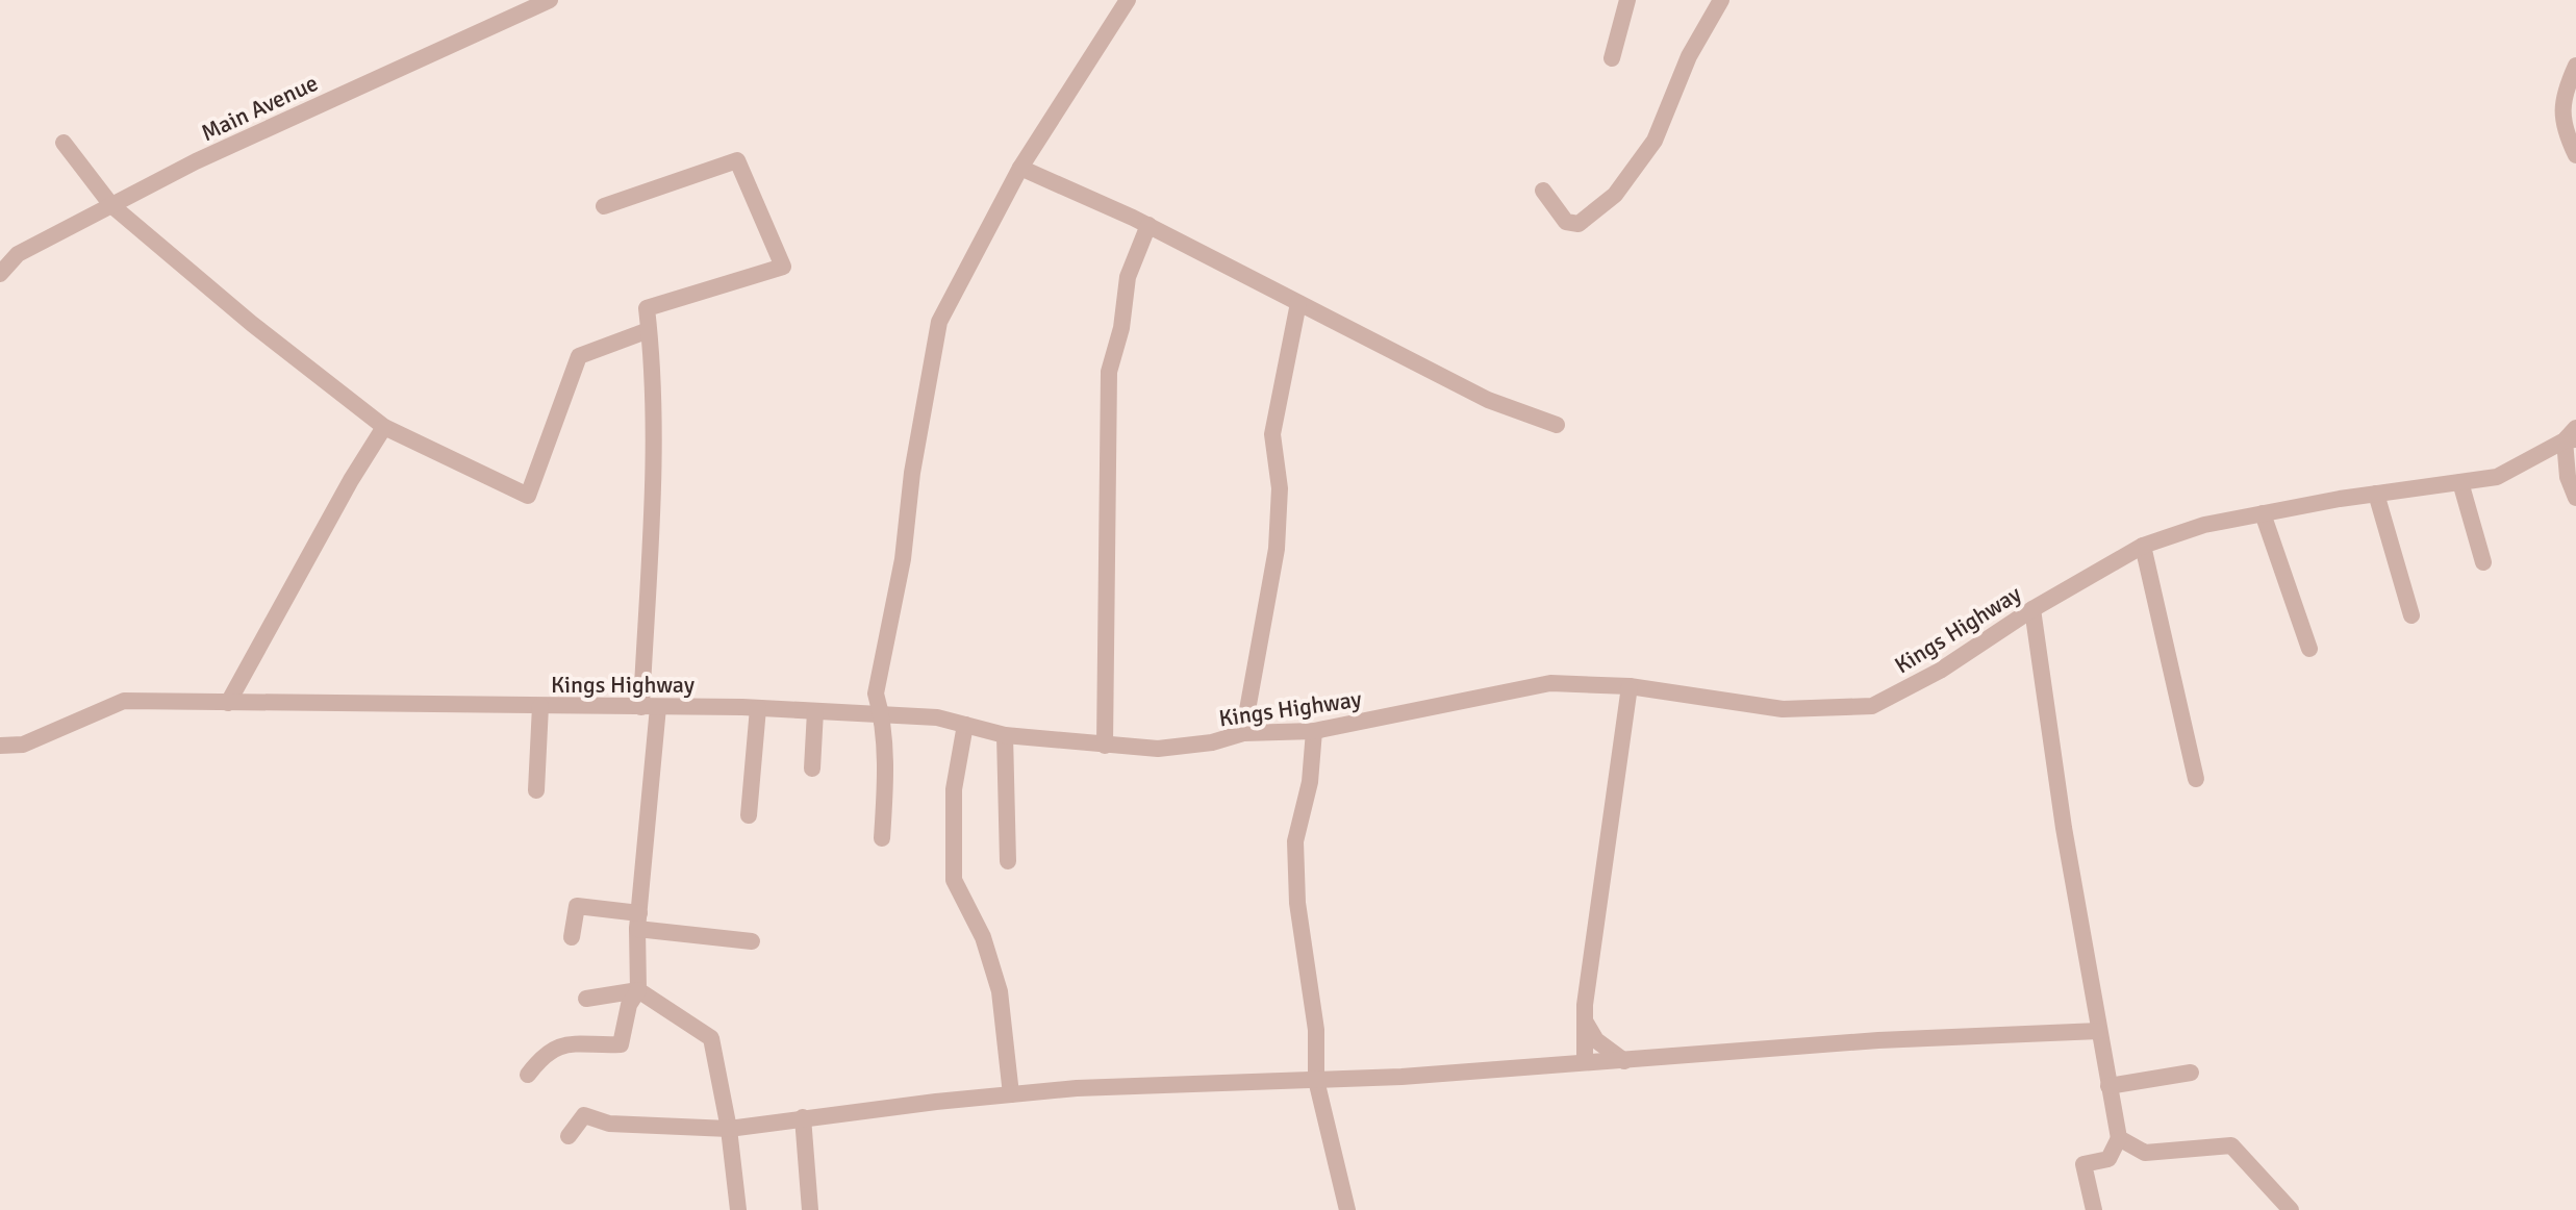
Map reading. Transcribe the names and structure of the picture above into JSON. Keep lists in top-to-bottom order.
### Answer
{
  "streets": {
    "street": ["Main Avenue", "Kings Highway"]
  }
}
